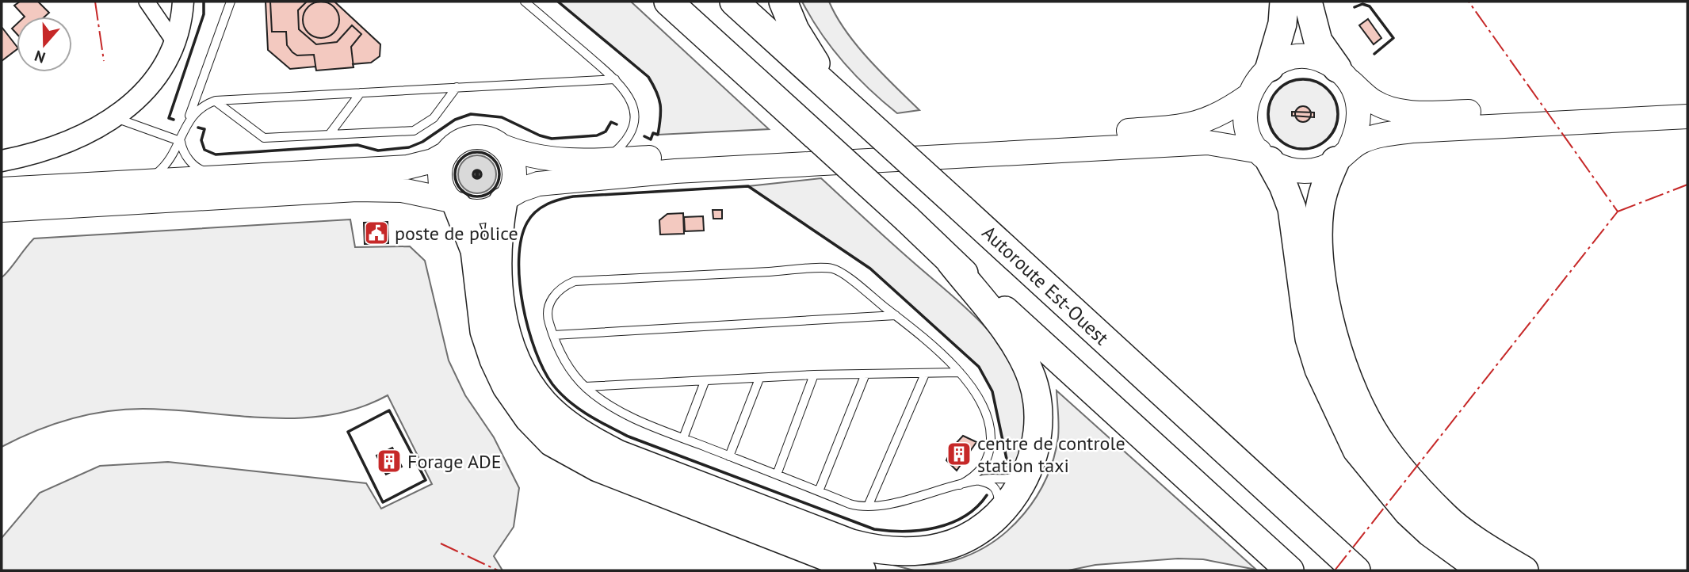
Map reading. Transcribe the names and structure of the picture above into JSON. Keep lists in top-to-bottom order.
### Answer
{
  "streets": {
    "highway": ["Autoroute Est-Ouest"]
  },
  "places": {
    "public building": ["poste de police"],
    "building": ["centre de controle station taxi", "Forage ADE"]
  },
  "north": "bottom"
}
